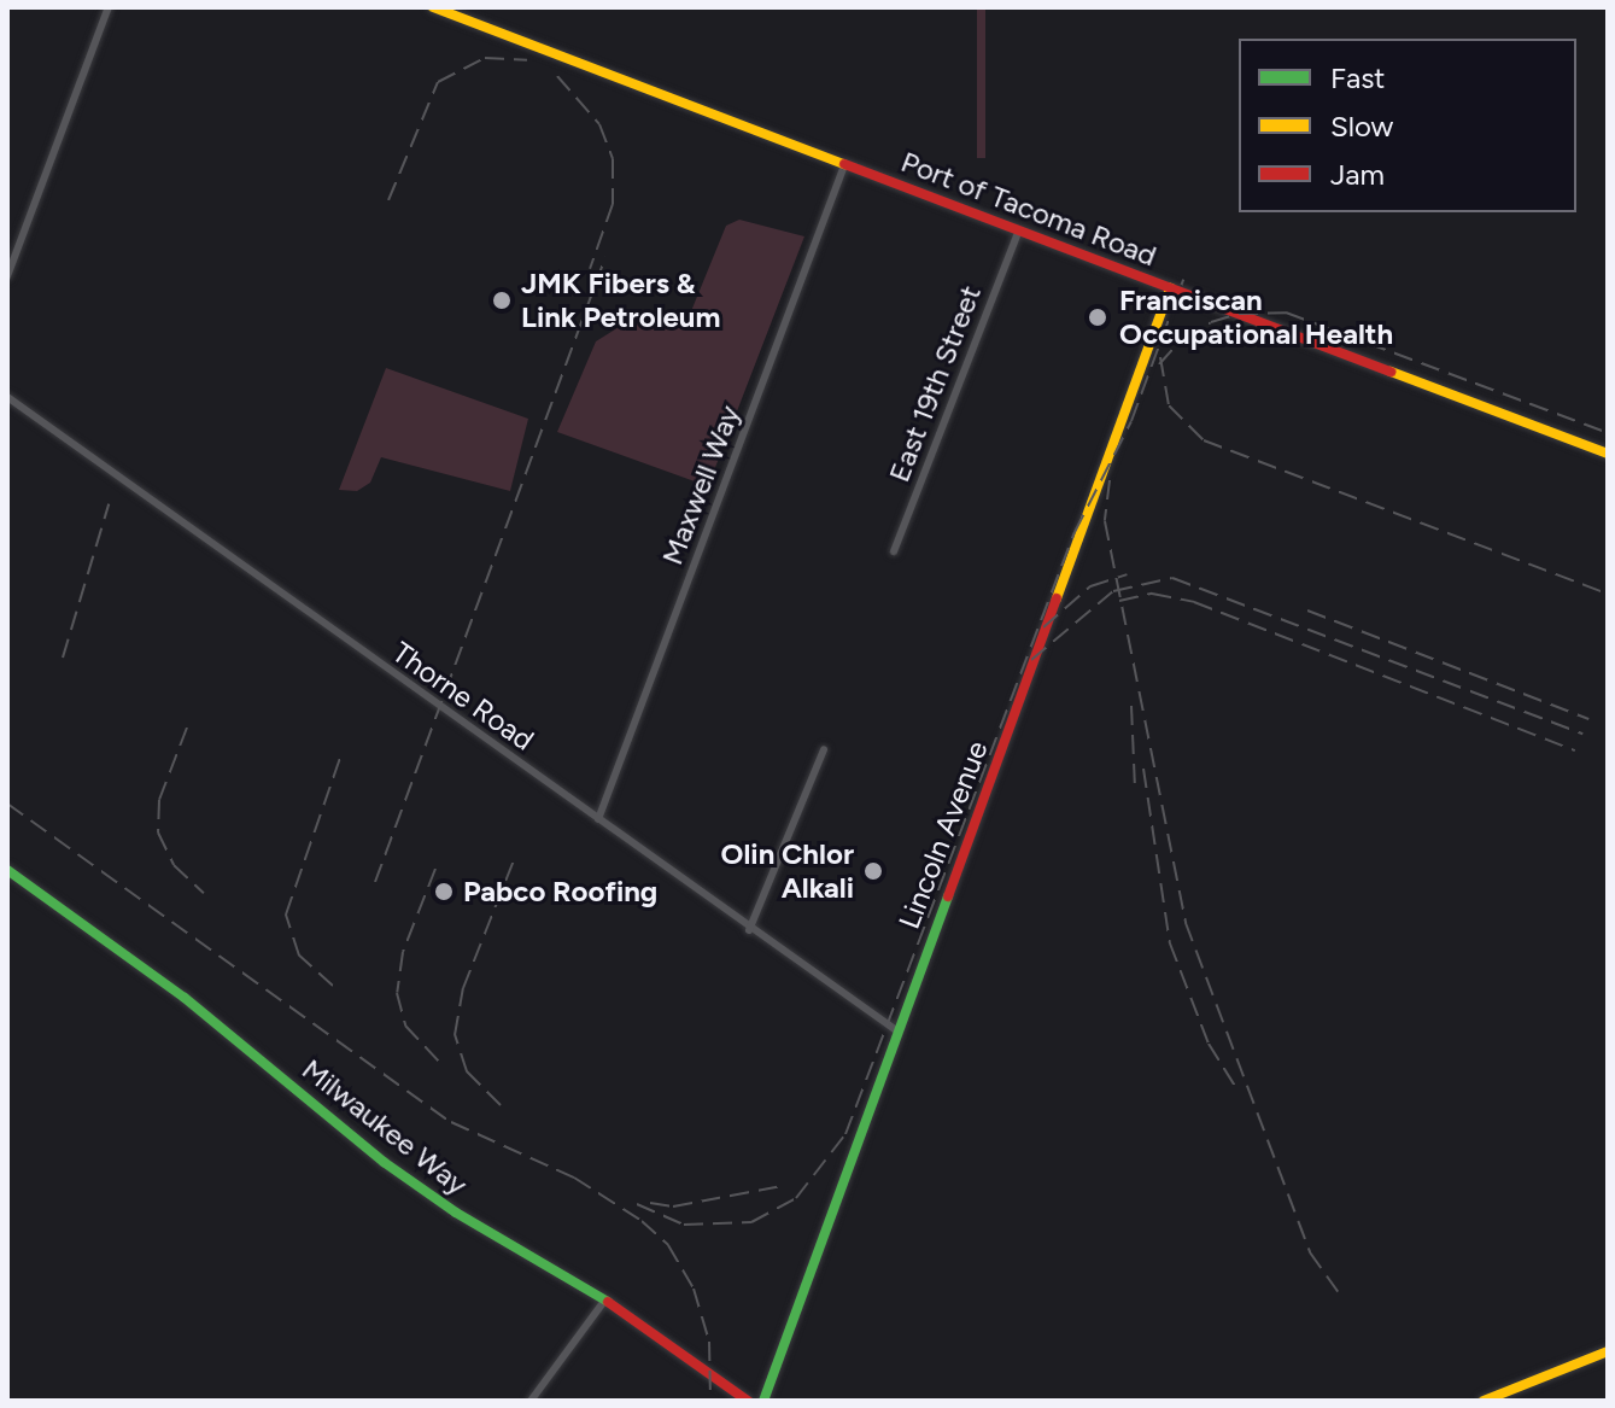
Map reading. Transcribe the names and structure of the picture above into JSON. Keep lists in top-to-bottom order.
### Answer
{
  "streets": {
    "street": [
      "Port of Tacoma Road",
      "East 19th Street",
      "Maxwell Way",
      "Thorne Road",
      "Lincoln Avenue",
      "Milwaukee Way"
    ]
  },
  "crossings": [
    ["Port of Tacoma Road", "East 19th Street"],
    ["Port of Tacoma Road", "Maxwell Way"],
    ["Port of Tacoma Road", "Lincoln Avenue"],
    ["Maxwell Way", "Thorne Road"],
    ["Thorne Road", "Lincoln Avenue"]
  ],
  "places": [
    "JMK Fibers & Link Petroleum",
    "Franciscan Occupational Health",
    "Olin Chlor Alkali",
    "Pabco Roofing"
  ],
  "legend": ["Fast", "Slow", "Jam"]
}
